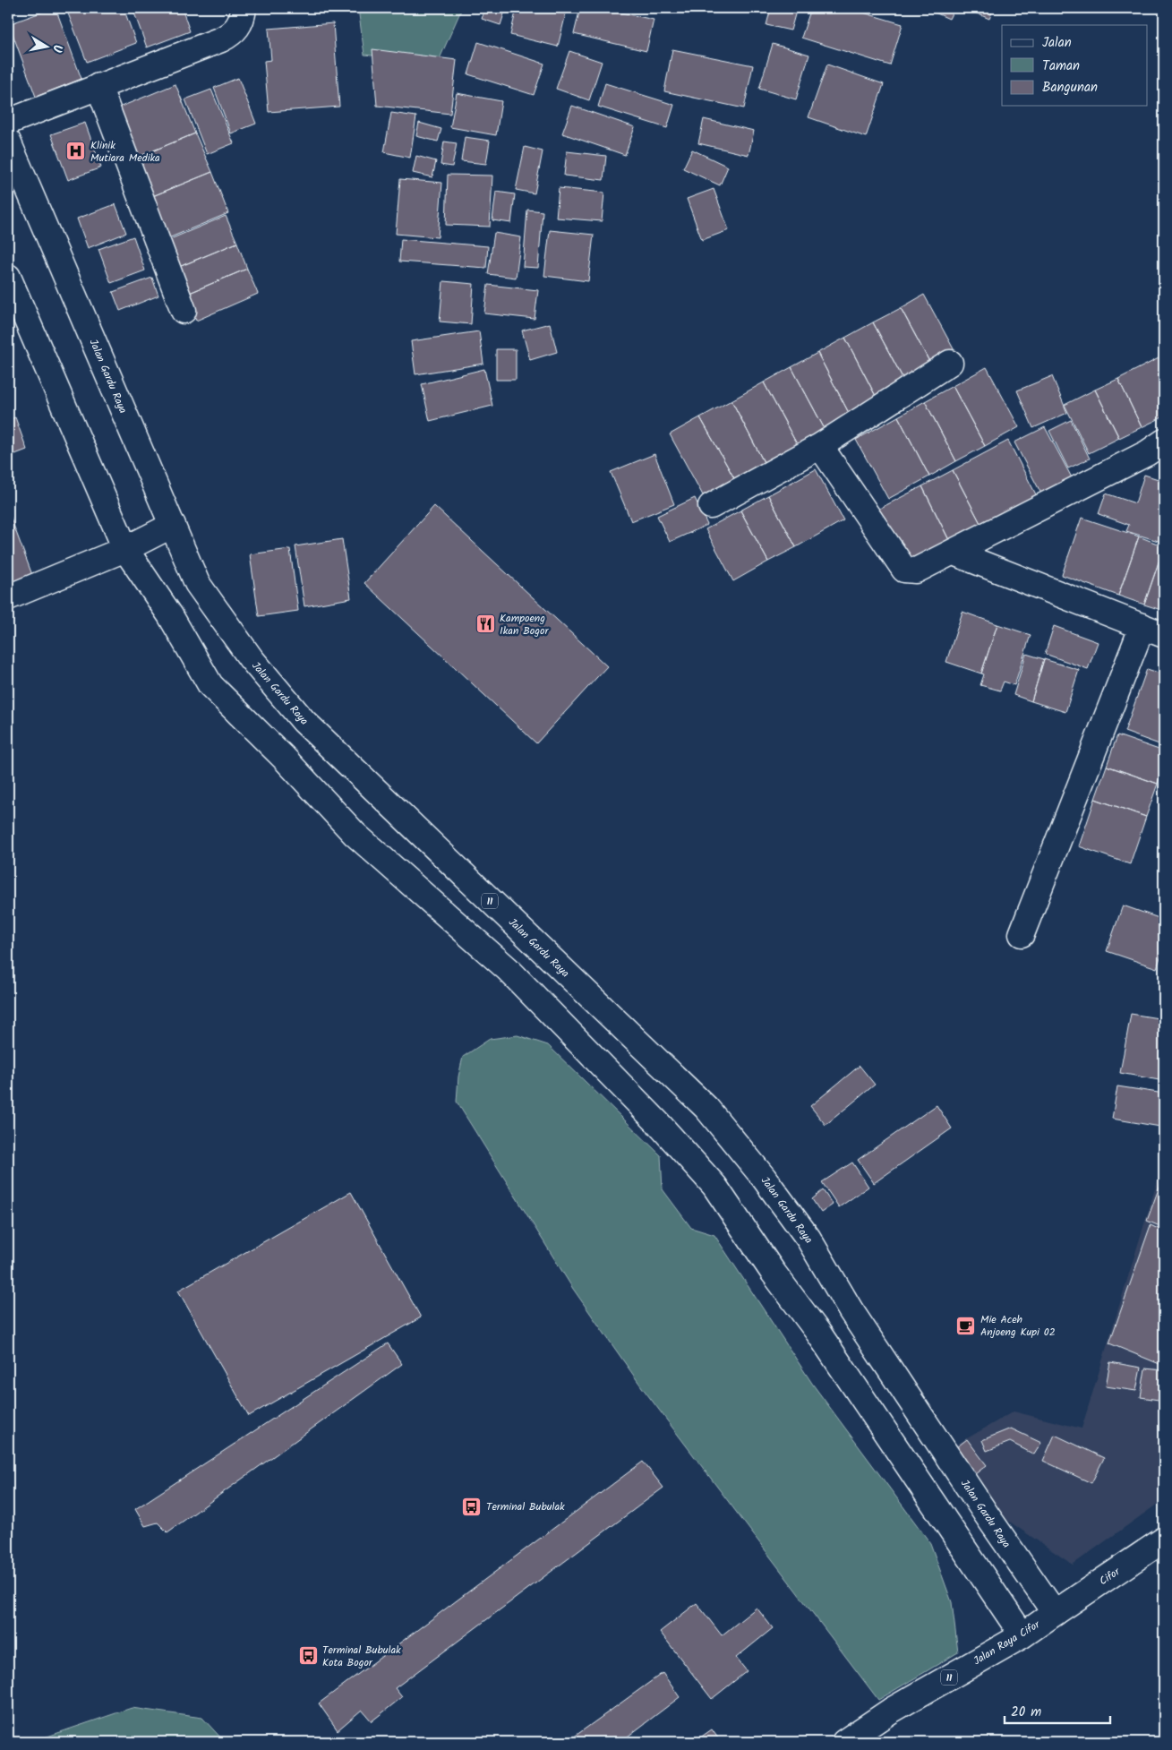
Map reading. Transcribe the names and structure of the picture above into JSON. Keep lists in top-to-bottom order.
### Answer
{
  "streets": {
    "main road": [
      "Jalan Gardu Raya",
      "11",
      "Cifor",
      "Jalan Raya Cifor"
    ]
  },
  "crossings": [
    ["Jalan Gardu Raya", "Cifor"],
    ["Jalan Gardu Raya", "Jalan Raya Cifor"],
    ["Cifor", "Jalan Raya Cifor"]
  ],
  "places": {
    "hospital": ["Klinik Mutiara Medika"],
    "restaurant": ["Kampoeng Ikan Bogor"],
    "cafe": ["Mie Aceh Anjoeng Kupi 02"],
    "bus stop": ["Terminal Bubulak", "Terminal Bubulak Kota Bogor"]
  },
  "legend": ["Jalan", "Taman", "Bangunan"],
  "scale_bar": "20 m",
  "north": "right"
}
